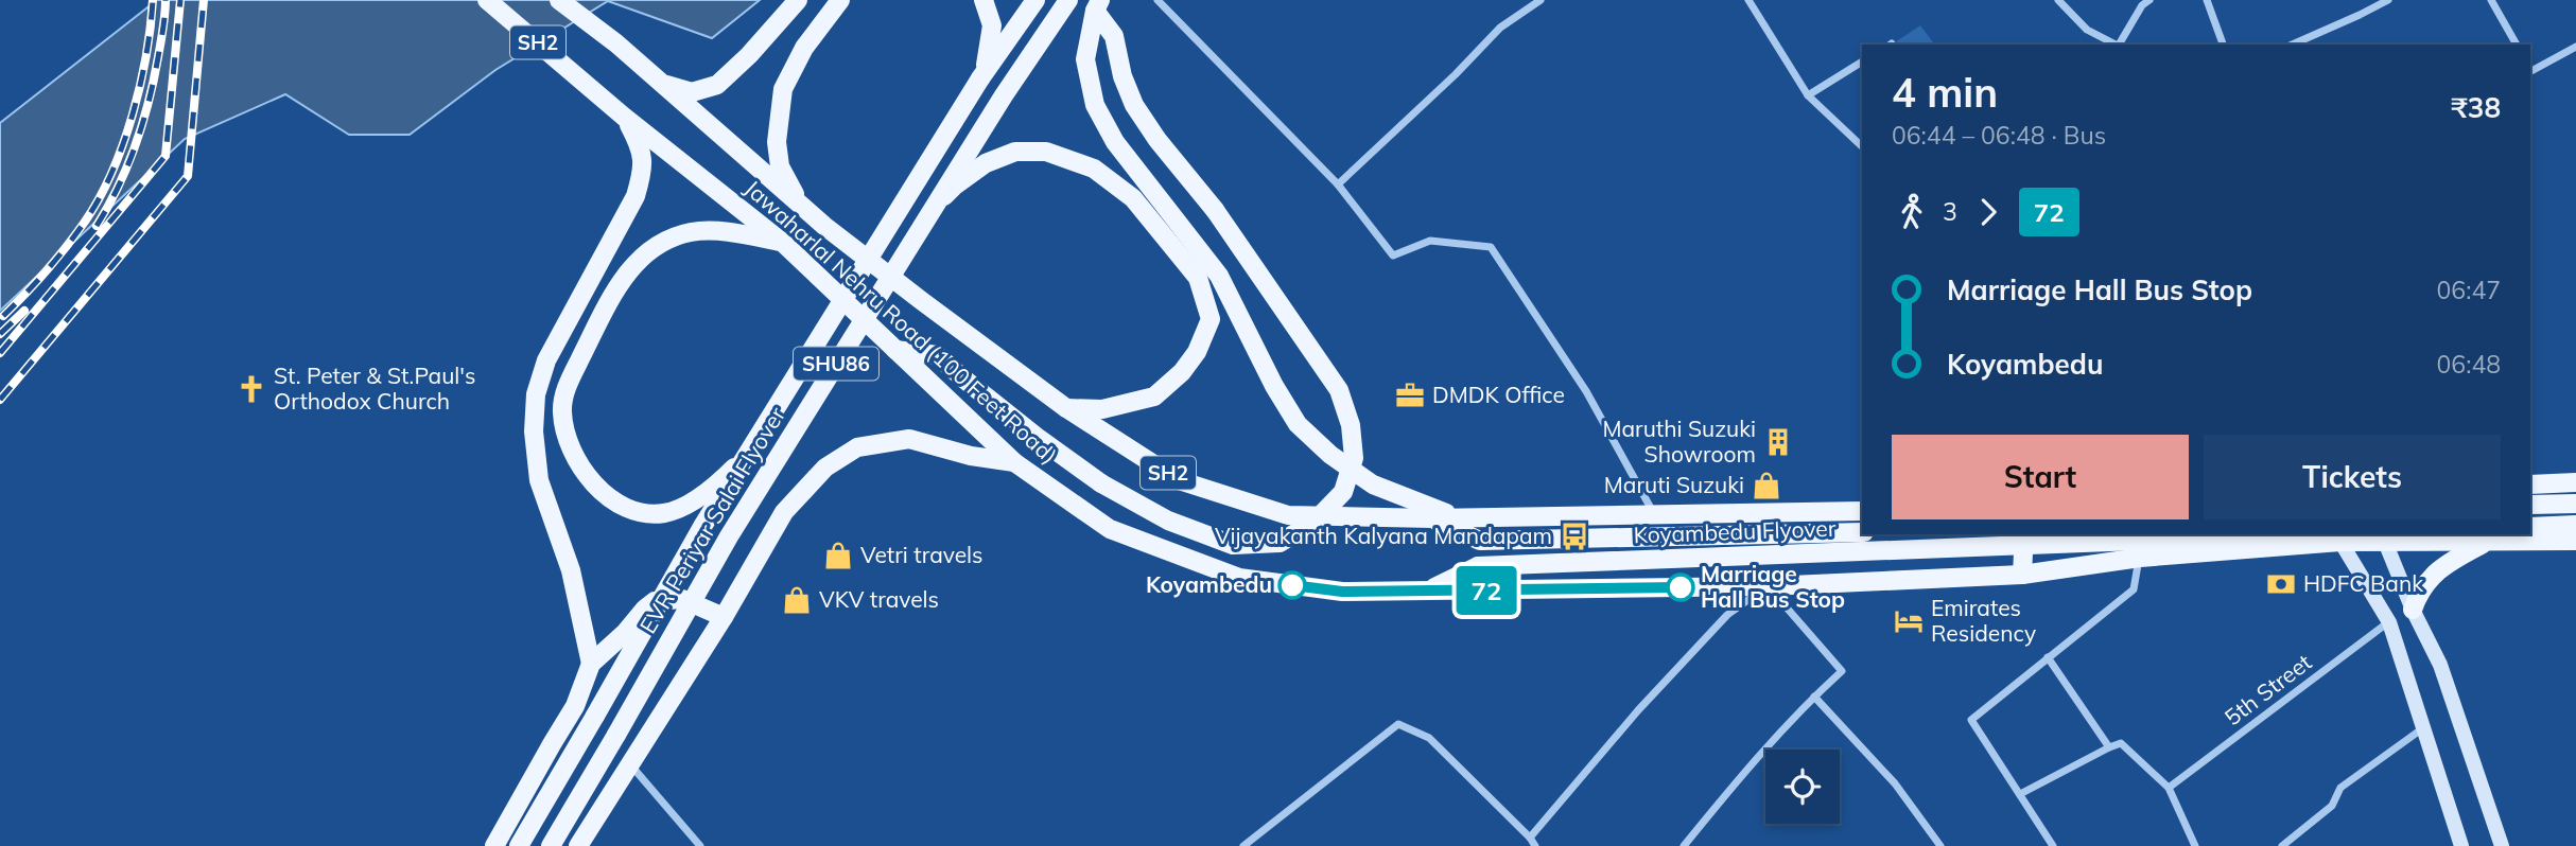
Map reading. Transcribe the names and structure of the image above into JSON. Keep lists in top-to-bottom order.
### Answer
{
  "streets": {
    "main road": [
      "SH2",
      "Jawaharlal Nehru Road (100 Feet Road)",
      "SHU86",
      "EVR Periyar Salai Flyover",
      "Koyambedu Flyover"
    ],
    "street": ["5th Street"]
  },
  "crossings": [
    ["Jawaharlal Nehru Road (100 Feet Road)", "Koyambedu Flyover"]
  ],
  "places": {
    "church": ["St. Peter & St.Paul's Orthodox Church"],
    "office": ["DMDK Office"],
    "building": ["Maruthi Suzuki Showroom"],
    "shop": ["Maruti Suzuki", "Vetri travels", "VKV travels"],
    "bus stop": ["Vijayakanth Kalyana Mandapam"],
    "bank": ["HDFC Bank"],
    "other": ["Koyambedu", "Marriage Hall Bus Stop"],
    "hotel": ["Emirates Residency"]
  },
  "lines": ["bus line 72"],
  "page": {
    "on_map": "72",
    "heading": ["4 min", "06:44 – 06:48 · Bus", "₹38"],
    "legs": ["3", "72"],
    "list": [
      {
        "name": "Marriage Hall Bus Stop",
        "value": "06:47"
      },
      {
        "name": "Koyambedu",
        "value": "06:48"
      }
    ],
    "buttons": ["Start", "Tickets"]
  }
}
